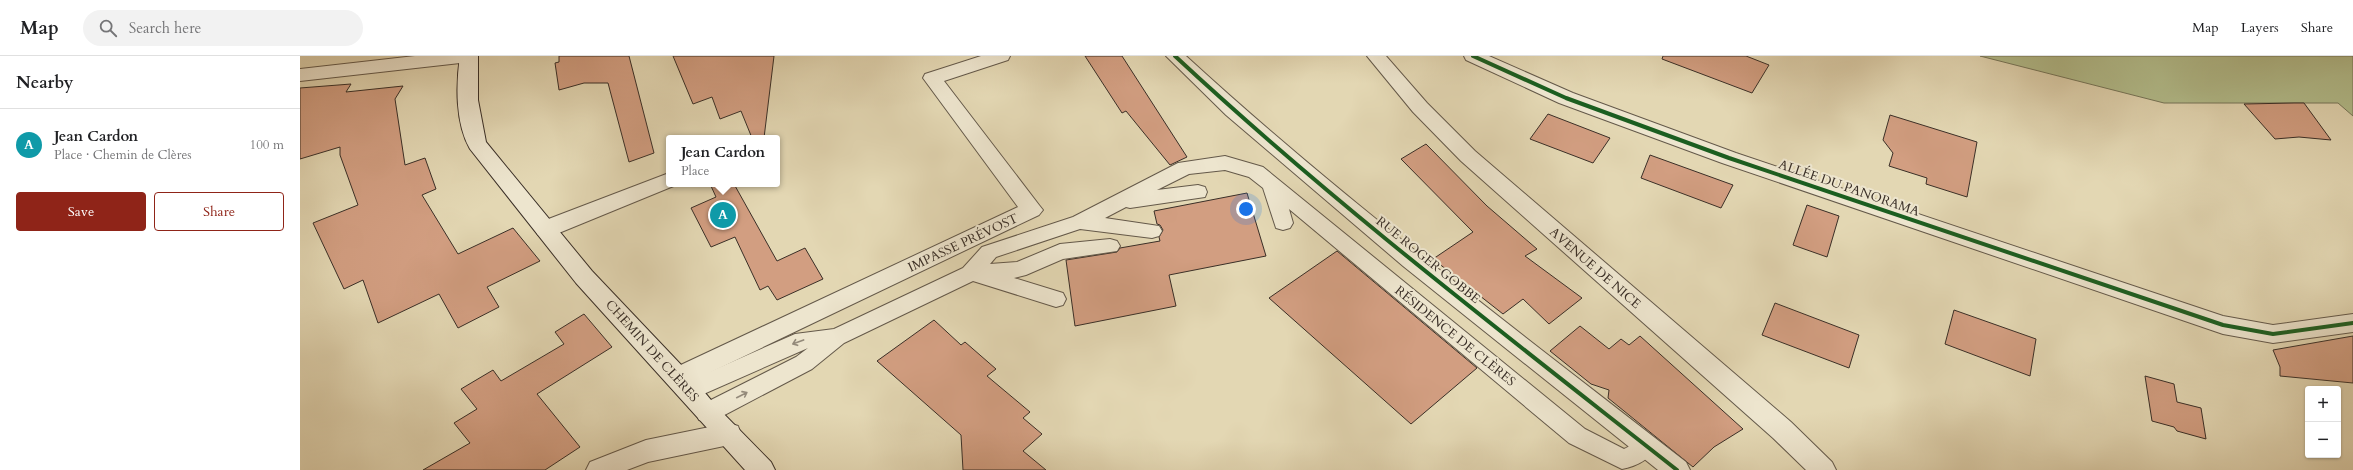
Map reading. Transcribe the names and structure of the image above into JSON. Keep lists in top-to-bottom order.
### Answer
{
  "streets": {
    "street": [
      "ALLÉE DU PANORAMA",
      "IMPASSE PRÉVOST",
      "RUE ROGER GOBBE",
      "AVENUE DE NICE",
      "CHEMIN DE CLÈRES"
    ],
    "lane": ["RÉSIDENCE DE CLÈRES"]
  },
  "crossings": [
    ["IMPASSE PRÉVOST", "RÉSIDENCE DE CLÈRES"],
    ["IMPASSE PRÉVOST", "CHEMIN DE CLÈRES"],
    ["RUE ROGER GOBBE", "RÉSIDENCE DE CLÈRES"],
    ["RÉSIDENCE DE CLÈRES", "CHEMIN DE CLÈRES"]
  ],
  "page": {
    "header": "Map",
    "search": "Search here",
    "nav": ["Map", "Layers", "Share"],
    "heading": "Nearby",
    "list": [
      {
        "mark": "A",
        "name": "Jean Cardon",
        "note": "Place · Chemin de Clères",
        "value": "100 m"
      }
    ],
    "popup": ["Jean Cardon", "Place"],
    "buttons": ["Save", "Share"],
    "pins": "A",
    "map_buttons": ["+", "−"]
  }
}
